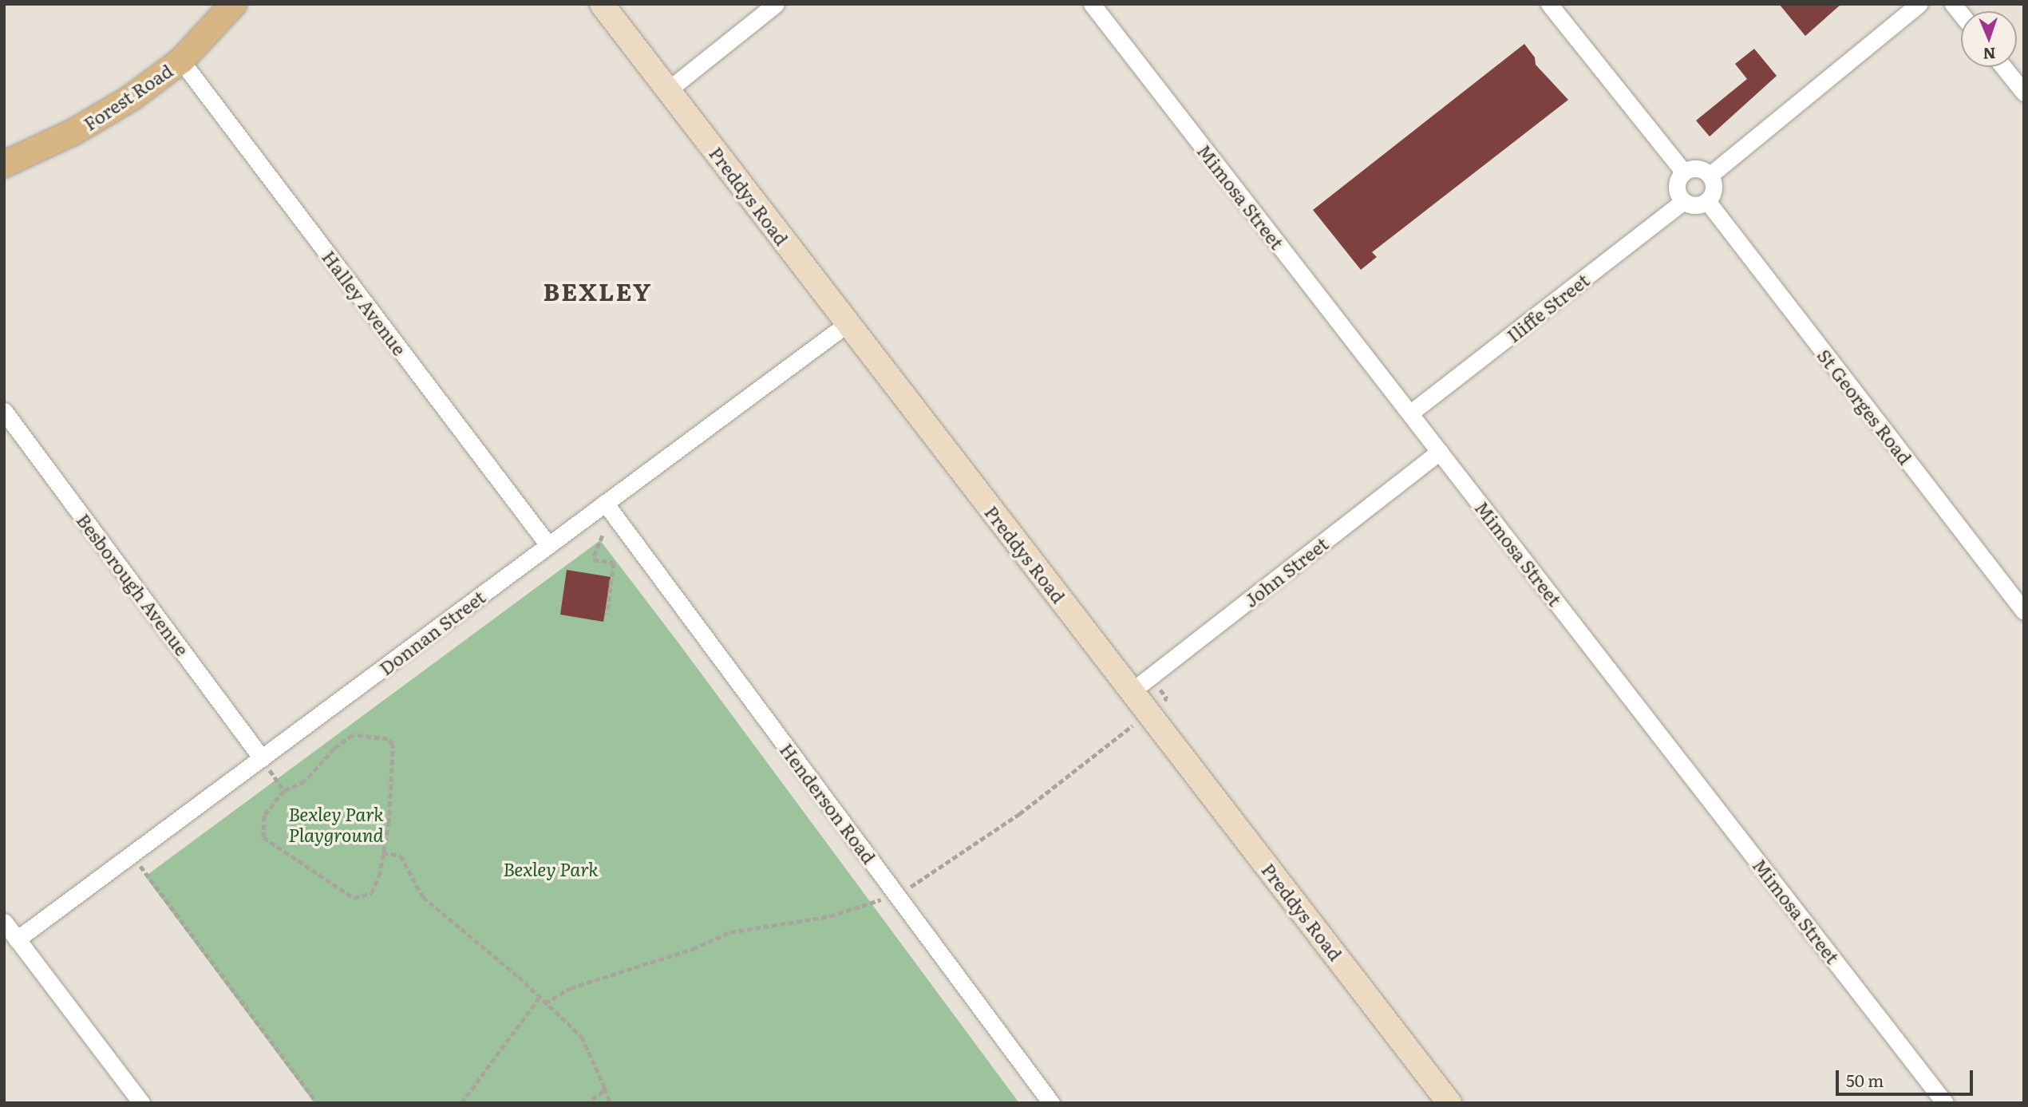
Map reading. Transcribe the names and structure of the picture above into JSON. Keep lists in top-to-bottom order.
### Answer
{
  "streets": {
    "main road": ["Forest Road", "Preddys Road"],
    "street": [
      "Mimosa Street",
      "Halley Avenue",
      "Iliffe Street",
      "St Georges Road",
      "John Street",
      "Besborough Avenue",
      "Donnan Street",
      "Henderson Road"
    ]
  },
  "crossings": [
    ["Forest Road", "Halley Avenue"],
    ["Preddys Road", "John Street"],
    ["Preddys Road", "Donnan Street"],
    ["Mimosa Street", "Iliffe Street"],
    ["Mimosa Street", "John Street"],
    ["Halley Avenue", "Donnan Street"],
    ["Iliffe Street", "St Georges Road"],
    ["Besborough Avenue", "Donnan Street"],
    ["Donnan Street", "Henderson Road"]
  ],
  "districts": ["BEXLEY"],
  "parks": ["Bexley Park Playground", "Bexley Park"],
  "scale_bar": "50 m",
  "north": "bottom"
}
